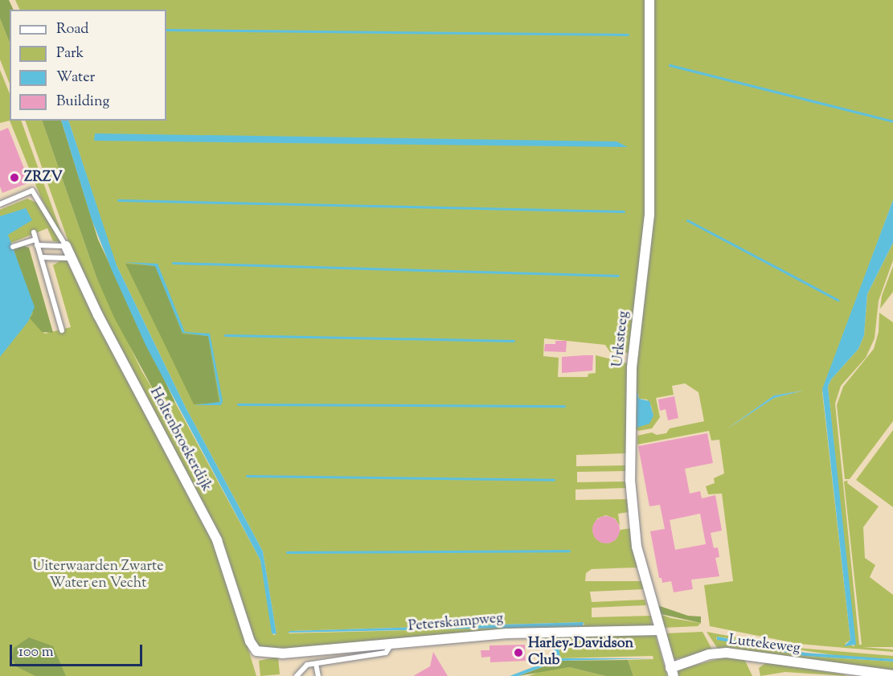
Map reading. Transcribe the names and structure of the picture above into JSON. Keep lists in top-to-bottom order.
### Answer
{
  "streets": {
    "street": [
      "Urksteeg",
      "Holtenbroekerdijk",
      "Peterskampweg",
      "Luttekeweg"
    ]
  },
  "crossings": [
    ["Urksteeg", "Peterskampweg"],
    ["Urksteeg", "Luttekeweg"],
    ["Holtenbroekerdijk", "Peterskampweg"]
  ],
  "parks": ["Uiterwaarden Zwarte Water en Vecht"],
  "places": ["ZRZV", "Harley-Davidson Club"],
  "legend": [
    "Road",
    "Park",
    "Water",
    "Building"
  ],
  "scale_bar": "100 m"
}
